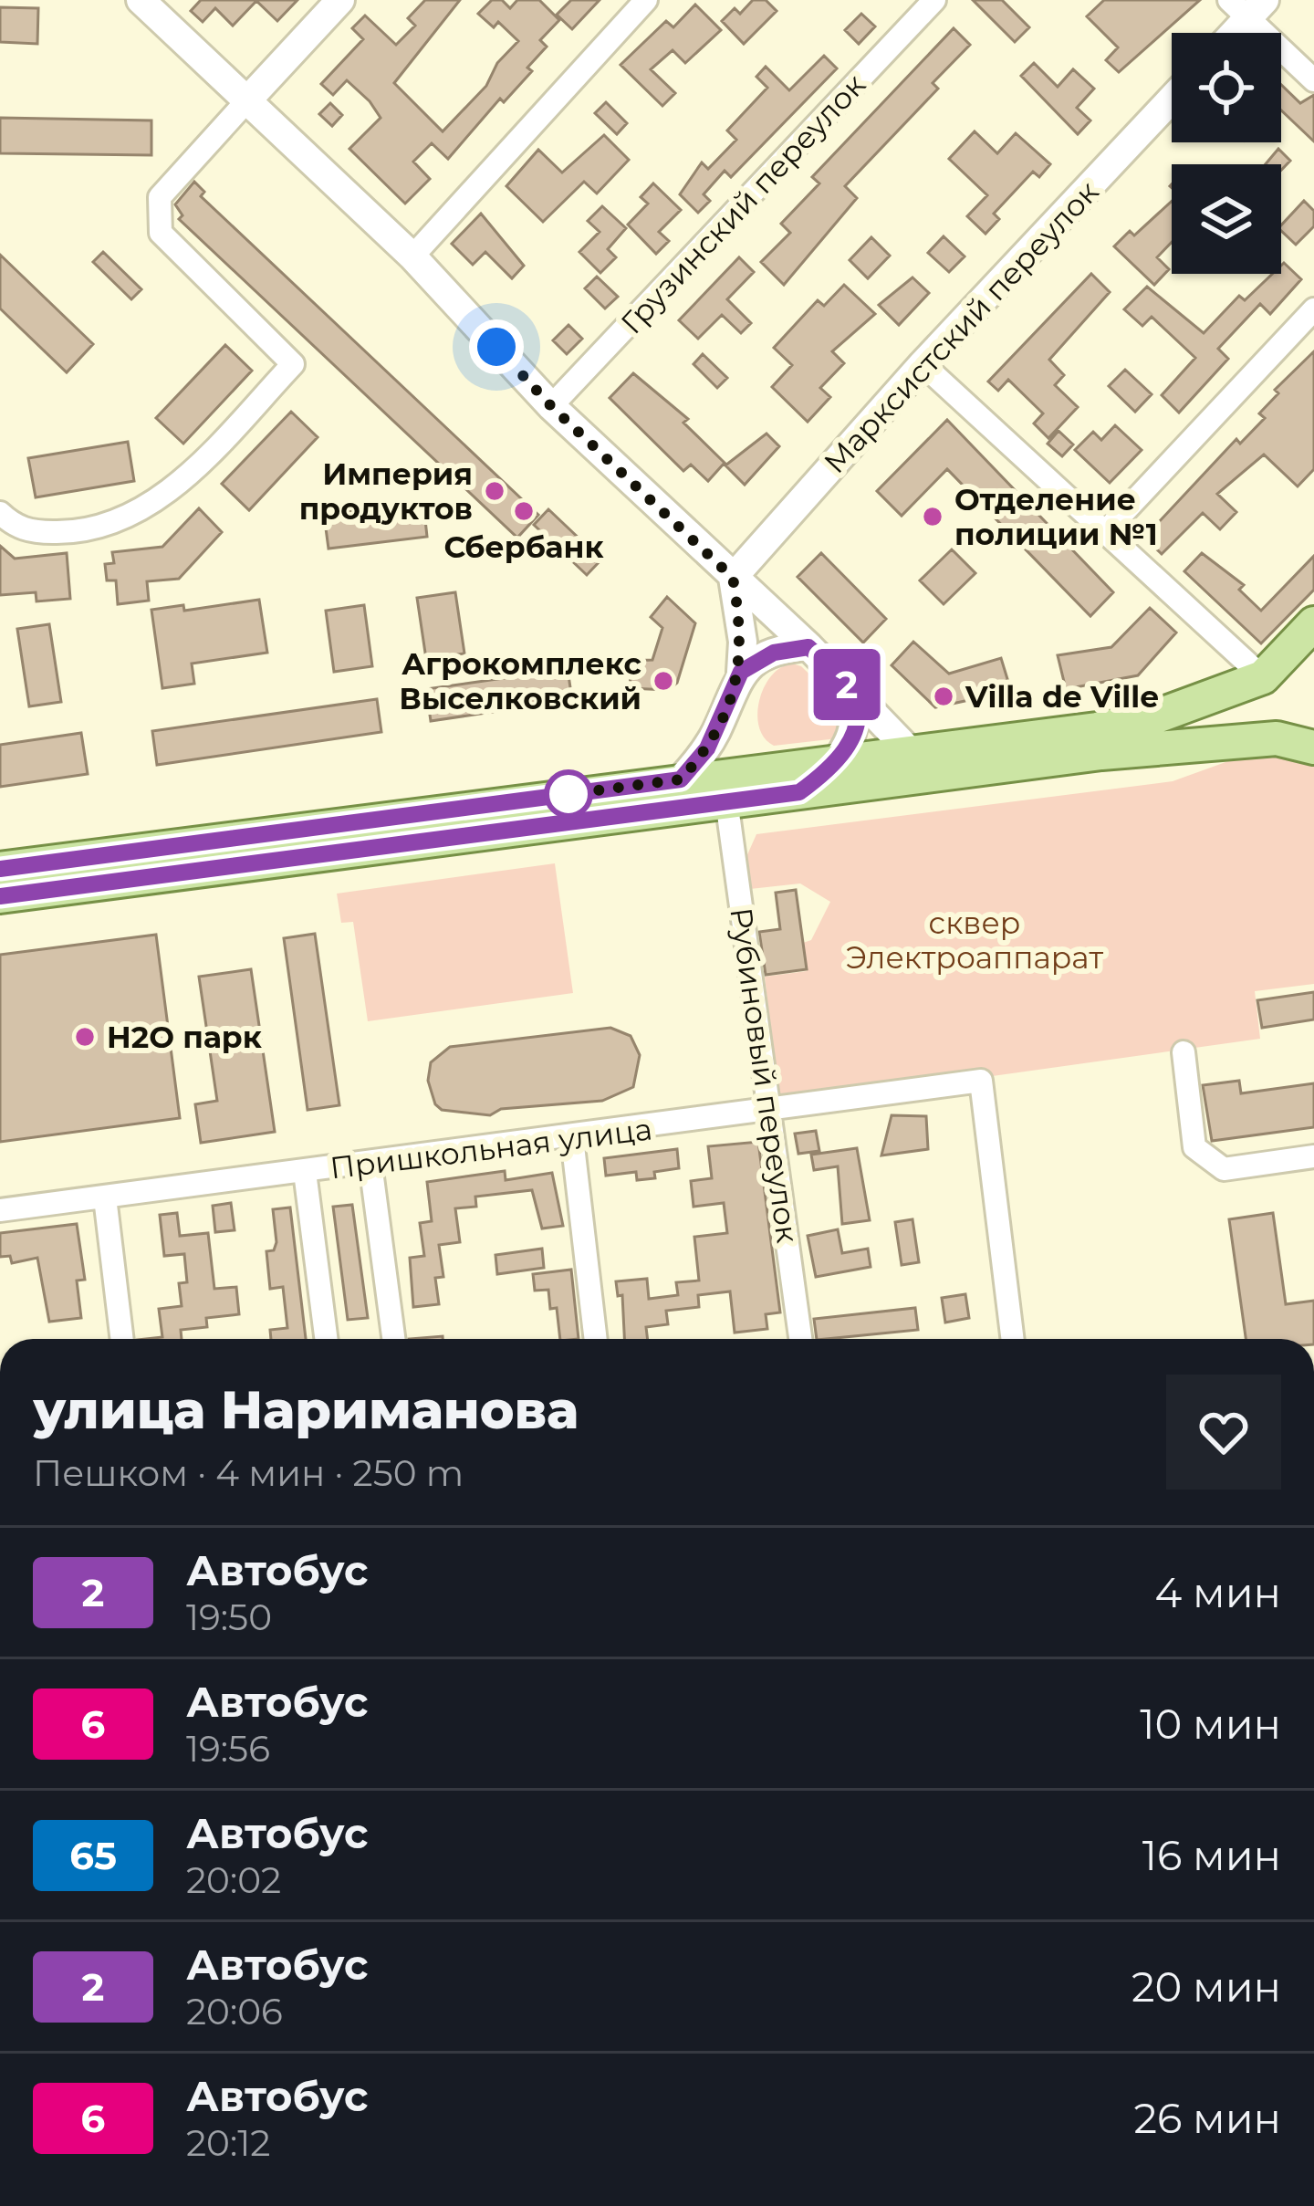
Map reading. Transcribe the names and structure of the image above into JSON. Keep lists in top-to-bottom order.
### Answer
{
  "streets": {
    "street": [
      "Грузинский переулок",
      "Марксистский переулок",
      "Рубиновый переулок",
      "Пришкольная улица"
    ]
  },
  "crossings": [
    ["Рубиновый переулок", "Пришкольная улица"]
  ],
  "parks": ["cквер Электроаппарат"],
  "places": [
    "Империя продуктов",
    "Сбербанк",
    "Отделение полиции №1",
    "Агрокомплекс Выселковский",
    "Villa de Ville",
    "H2O парк"
  ],
  "lines": ["bus line 2"],
  "page": {
    "on_map": "2",
    "heading": ["улица Нариманова", "Пешком · 4 мин · 250 m"],
    "list": [
      {
        "mark": "2",
        "name": "Автобус",
        "note": "19:50",
        "value": "4 мин"
      },
      {
        "mark": "6",
        "name": "Автобус",
        "note": "19:56",
        "value": "10 мин"
      },
      {
        "mark": "65",
        "name": "Автобус",
        "note": "20:02",
        "value": "16 мин"
      },
      {
        "mark": "2",
        "name": "Автобус",
        "note": "20:06",
        "value": "20 мин"
      },
      {
        "mark": "6",
        "name": "Автобус",
        "note": "20:12",
        "value": "26 мин"
      }
    ]
  }
}
